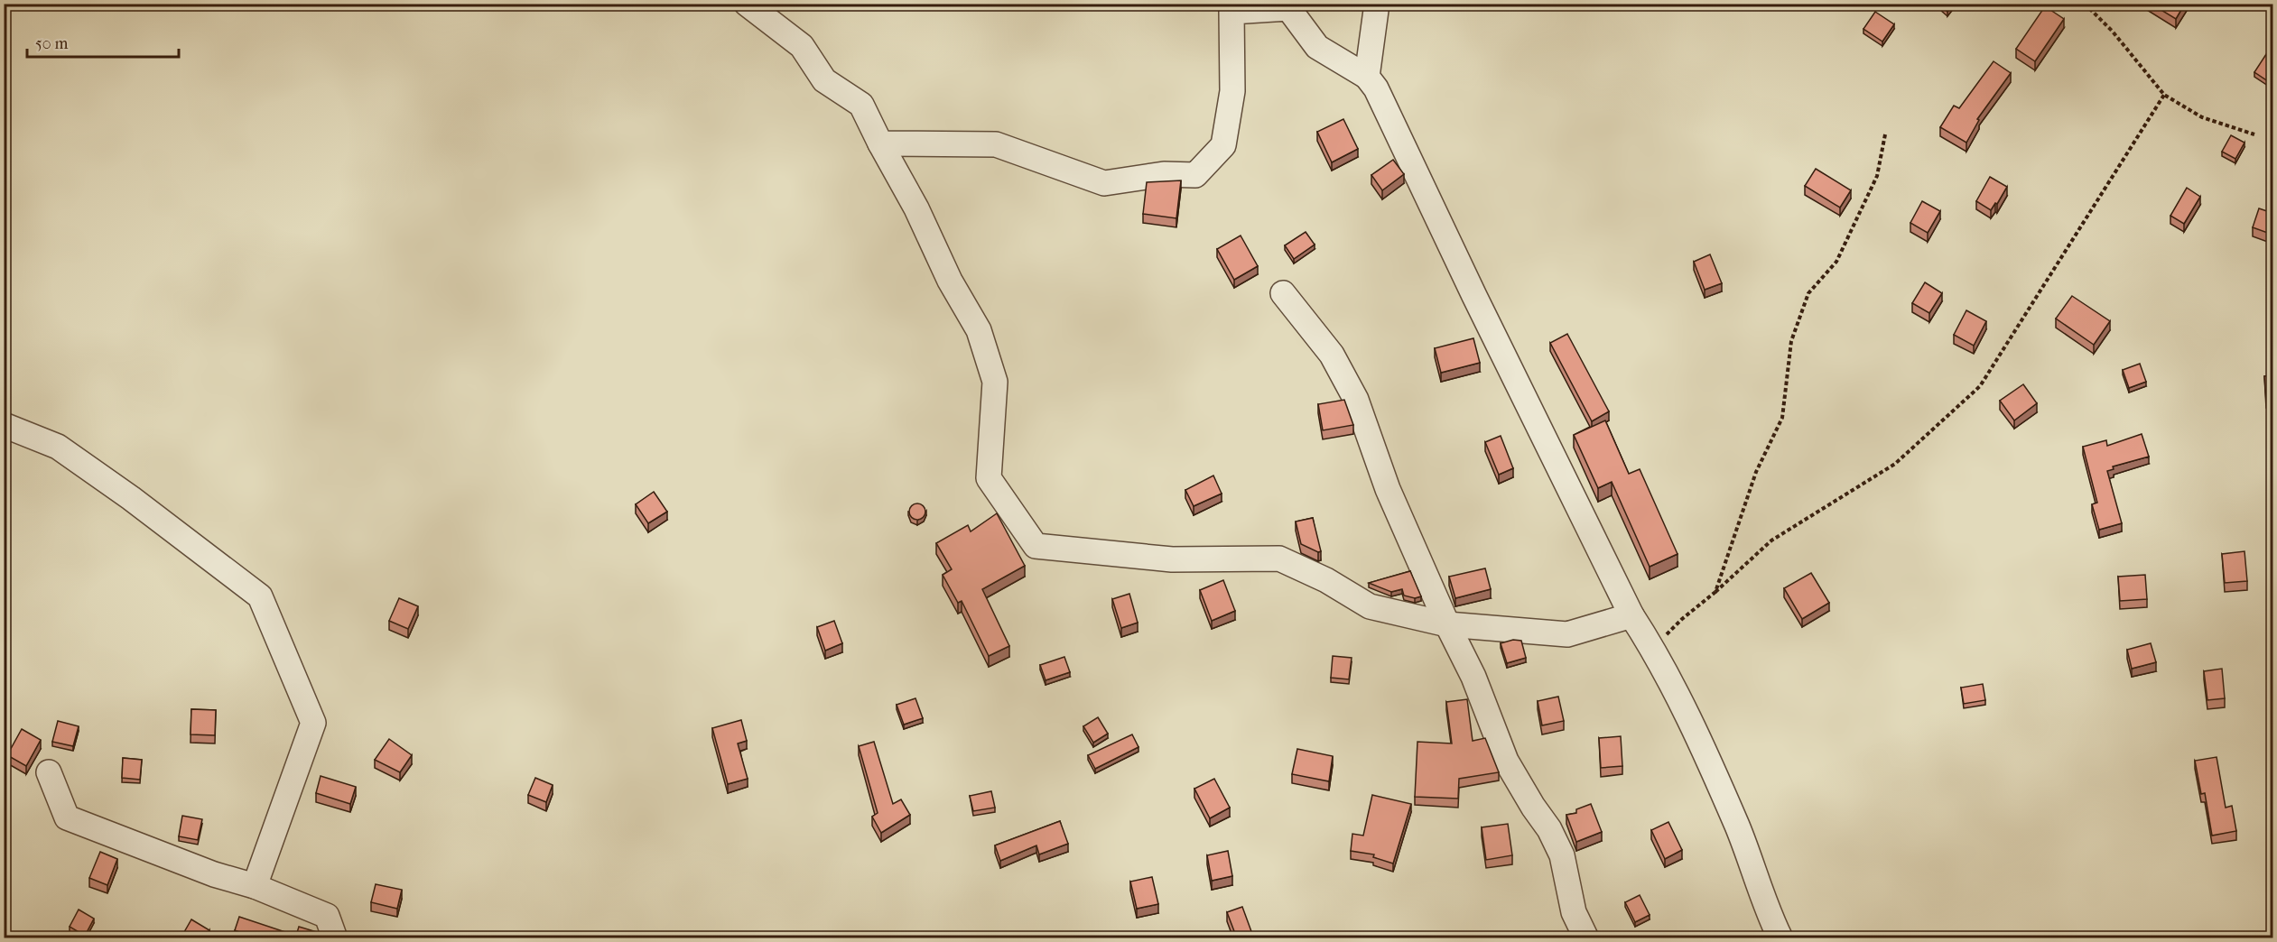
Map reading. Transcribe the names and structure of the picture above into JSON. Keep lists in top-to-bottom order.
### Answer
{
  "scale_bar": "50 m"
}
